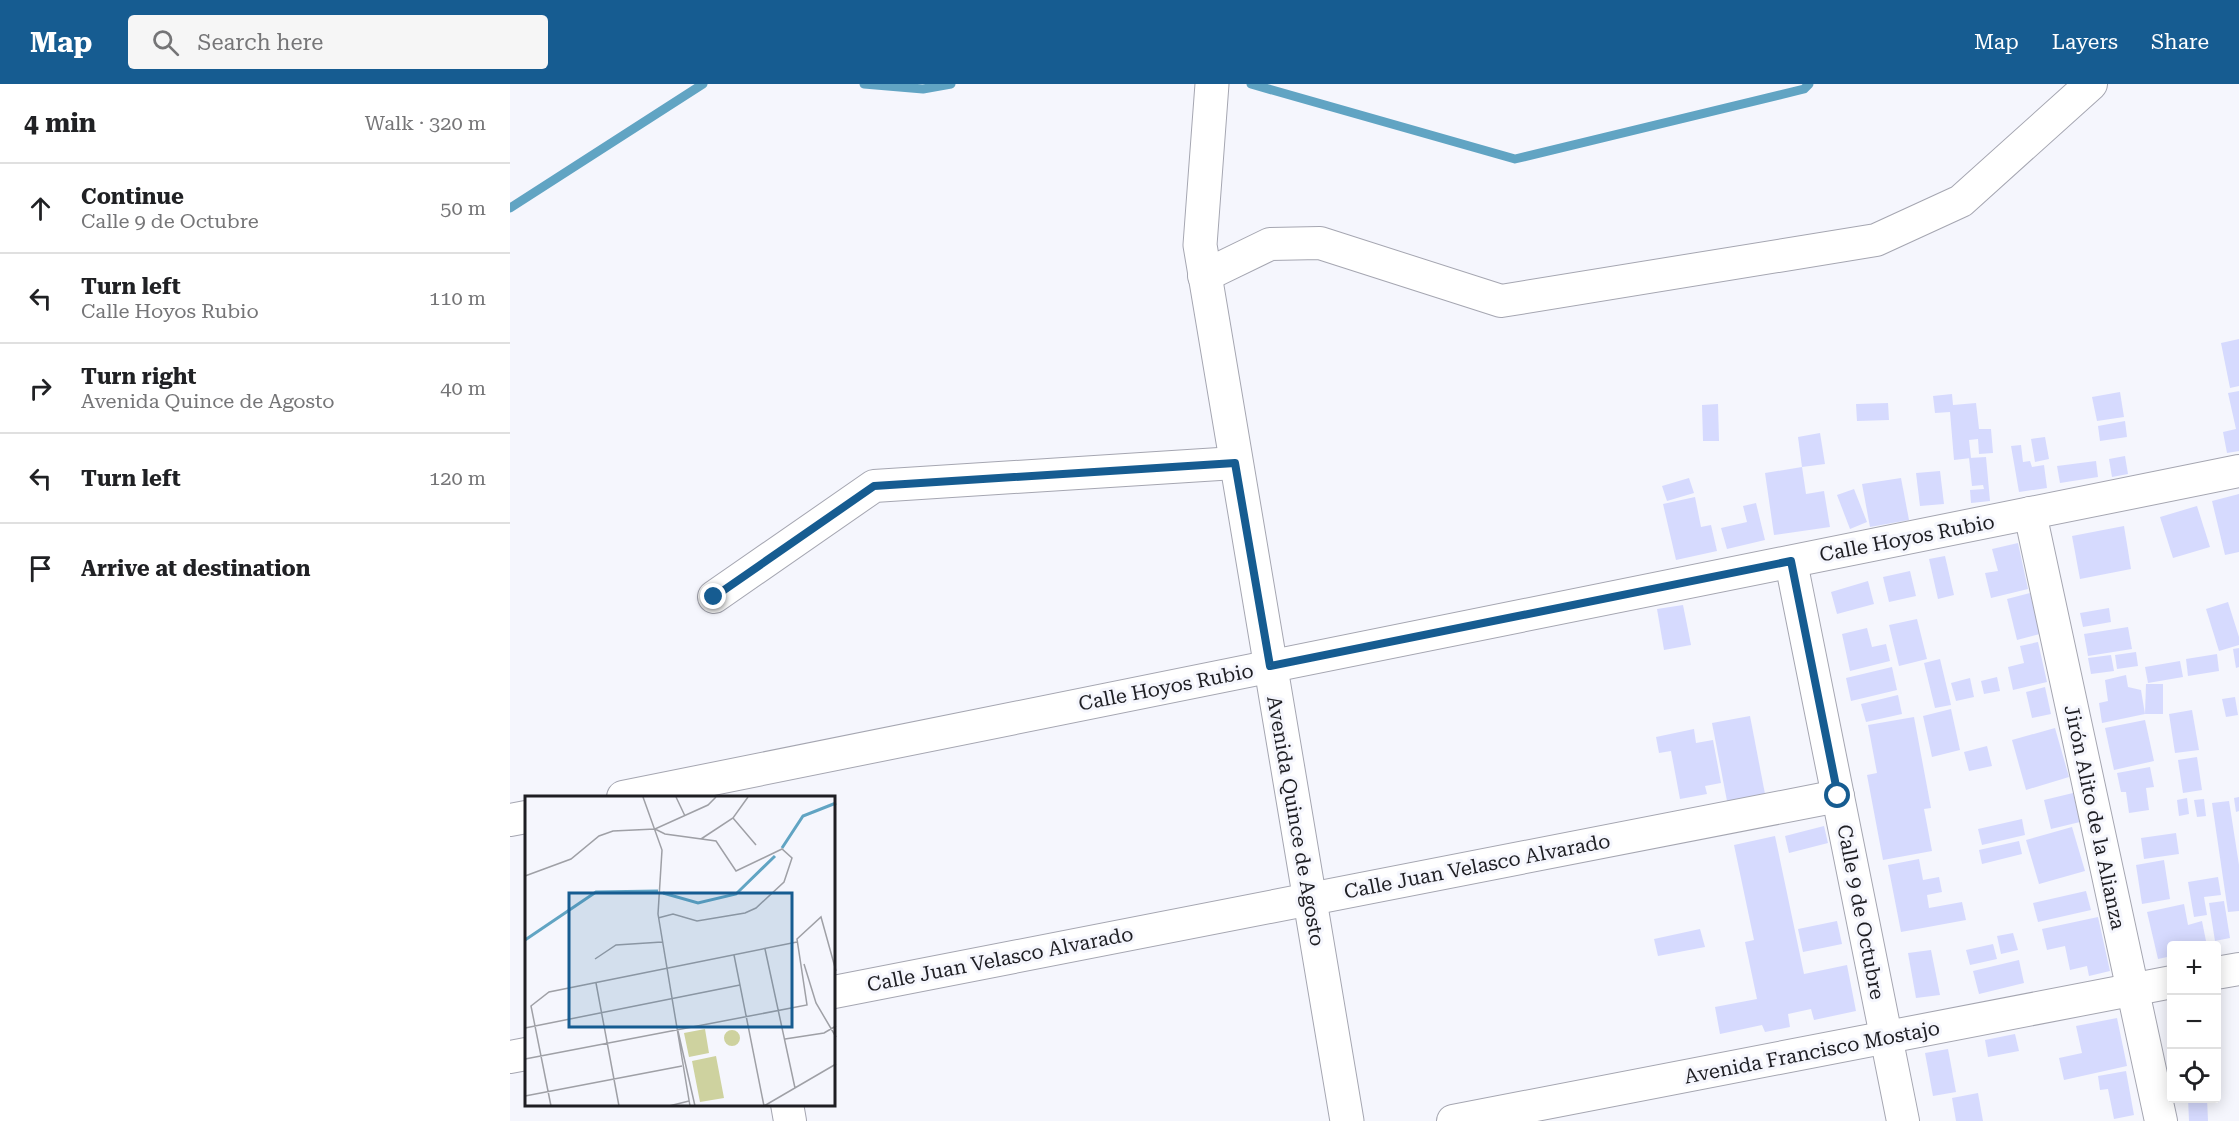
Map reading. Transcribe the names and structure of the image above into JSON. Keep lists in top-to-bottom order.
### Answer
{
  "streets": {
    "street": [
      "Calle Hoyos Rubio",
      "Jirón Alito de la Alianza",
      "Avenida Quince de Agosto",
      "Calle Juan Velasco Alvarado",
      "Calle 9 de Octubre",
      "Avenida Francisco Mostajo"
    ]
  },
  "crossings": [
    ["Calle Hoyos Rubio", "Jirón Alito de la Alianza"],
    ["Calle Hoyos Rubio", "Avenida Quince de Agosto"],
    ["Calle Hoyos Rubio", "Calle 9 de Octubre"],
    ["Jirón Alito de la Alianza", "Avenida Francisco Mostajo"],
    ["Avenida Quince de Agosto", "Calle Juan Velasco Alvarado"],
    ["Calle Juan Velasco Alvarado", "Calle 9 de Octubre"],
    ["Calle 9 de Octubre", "Avenida Francisco Mostajo"]
  ],
  "page": {
    "header": "Map",
    "search": "Search here",
    "nav": ["Map", "Layers", "Share"],
    "heading": ["4 min", "Walk · 320 m"],
    "list": [
      ["Continue", "Calle 9 de Octubre", "50 m"],
      ["Turn left", "Calle Hoyos Rubio", "110 m"],
      ["Turn right", "Avenida Quince de Agosto", "40 m"],
      ["Turn left", "120 m"],
      "Arrive at destination"
    ],
    "map_buttons": ["+", "−"]
  }
}
